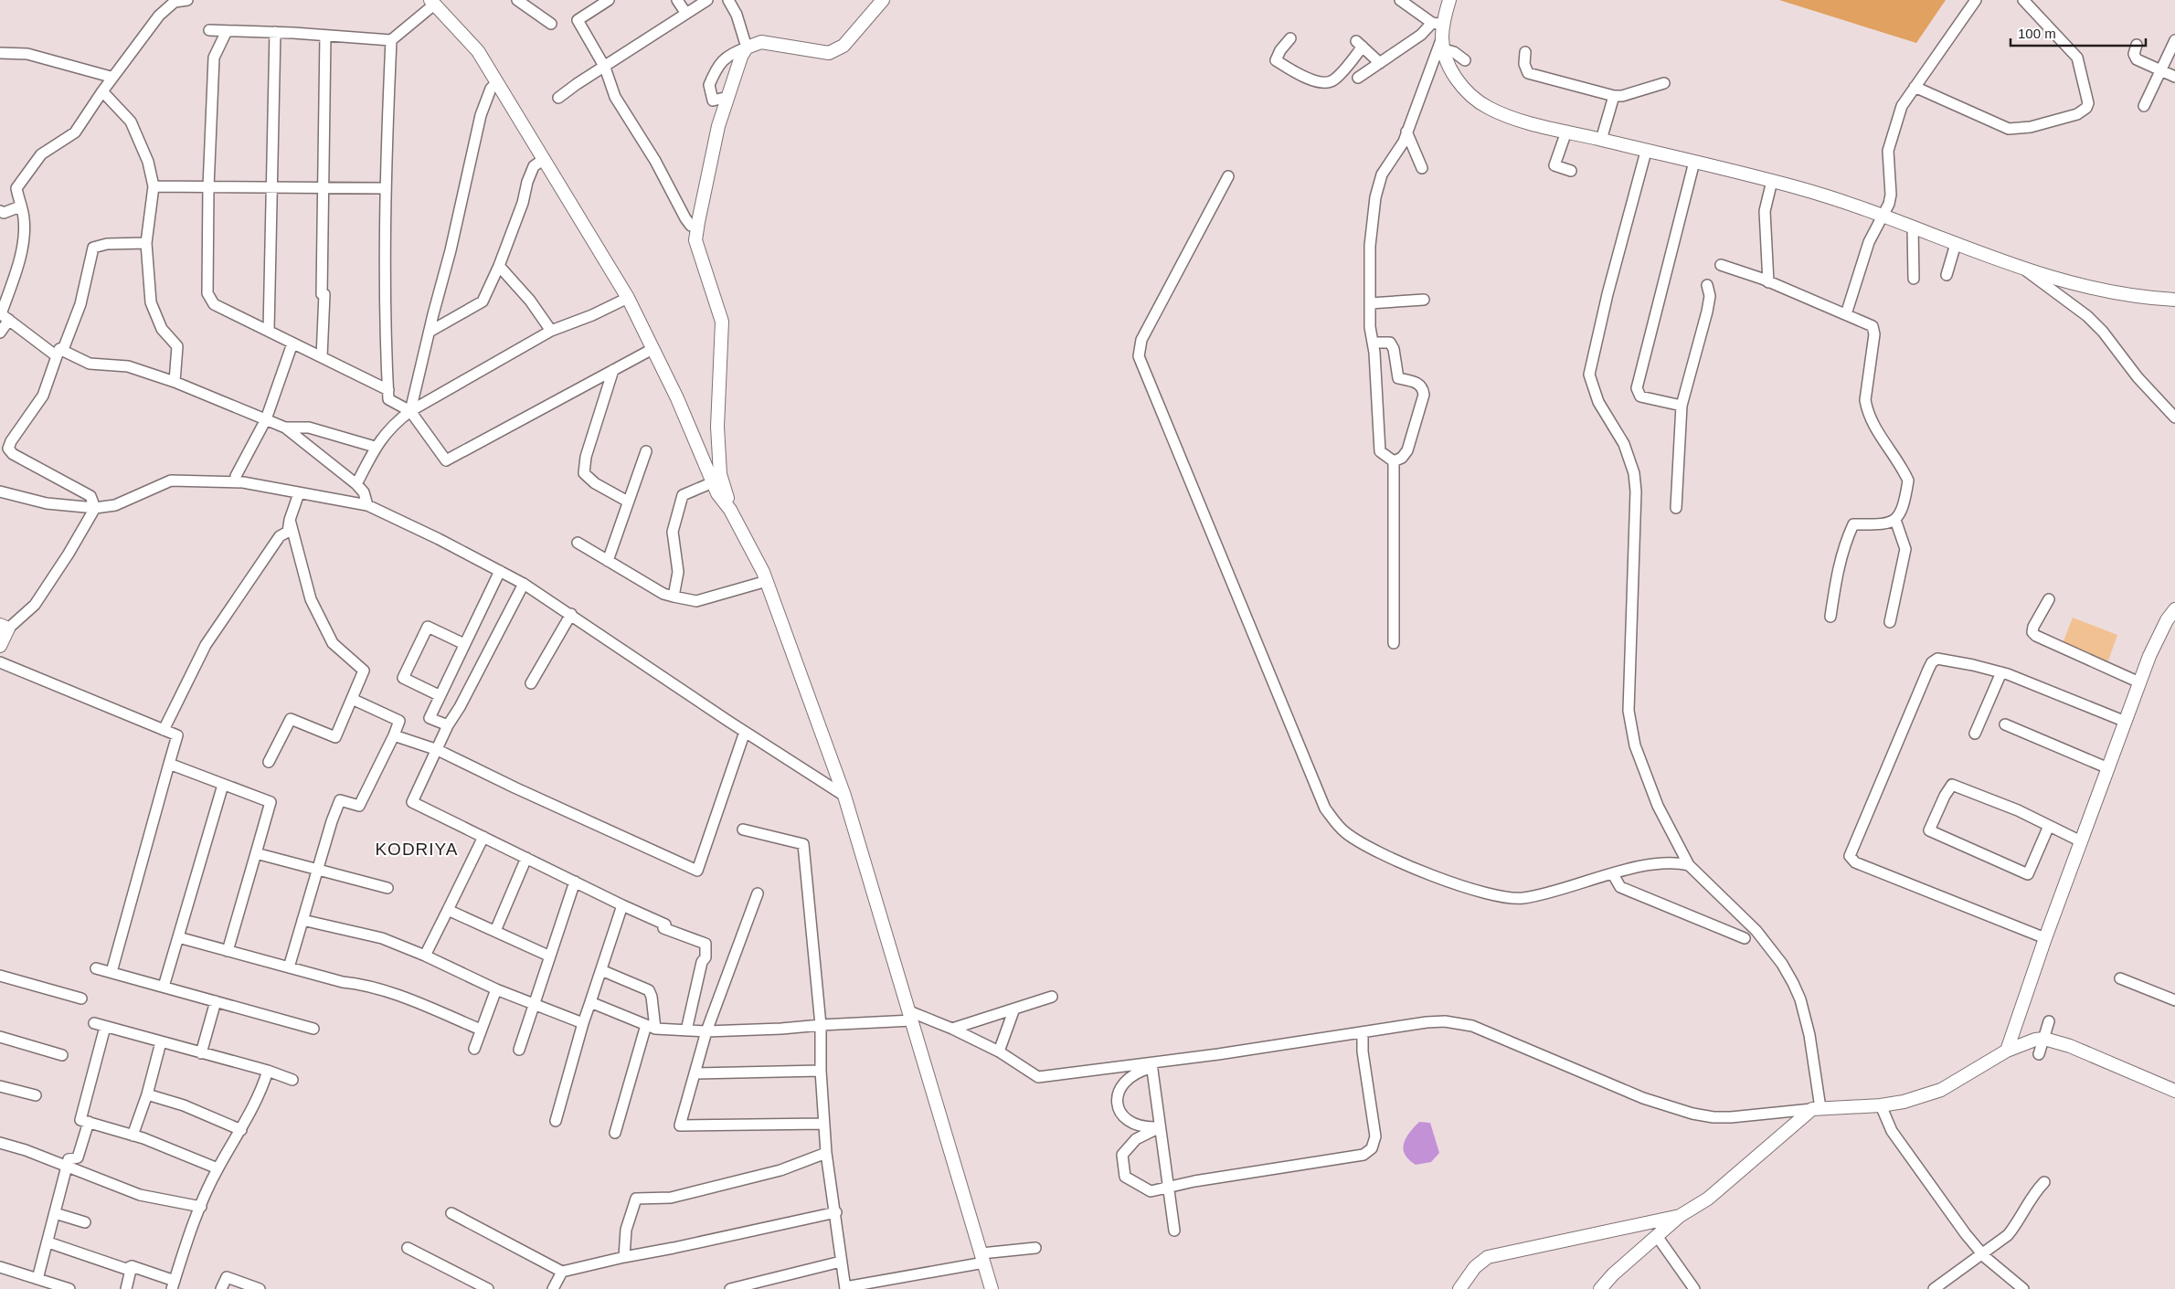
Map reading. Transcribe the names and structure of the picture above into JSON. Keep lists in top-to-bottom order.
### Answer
{
  "districts": ["KODRIYA"],
  "scale_bar": "100 m"
}
